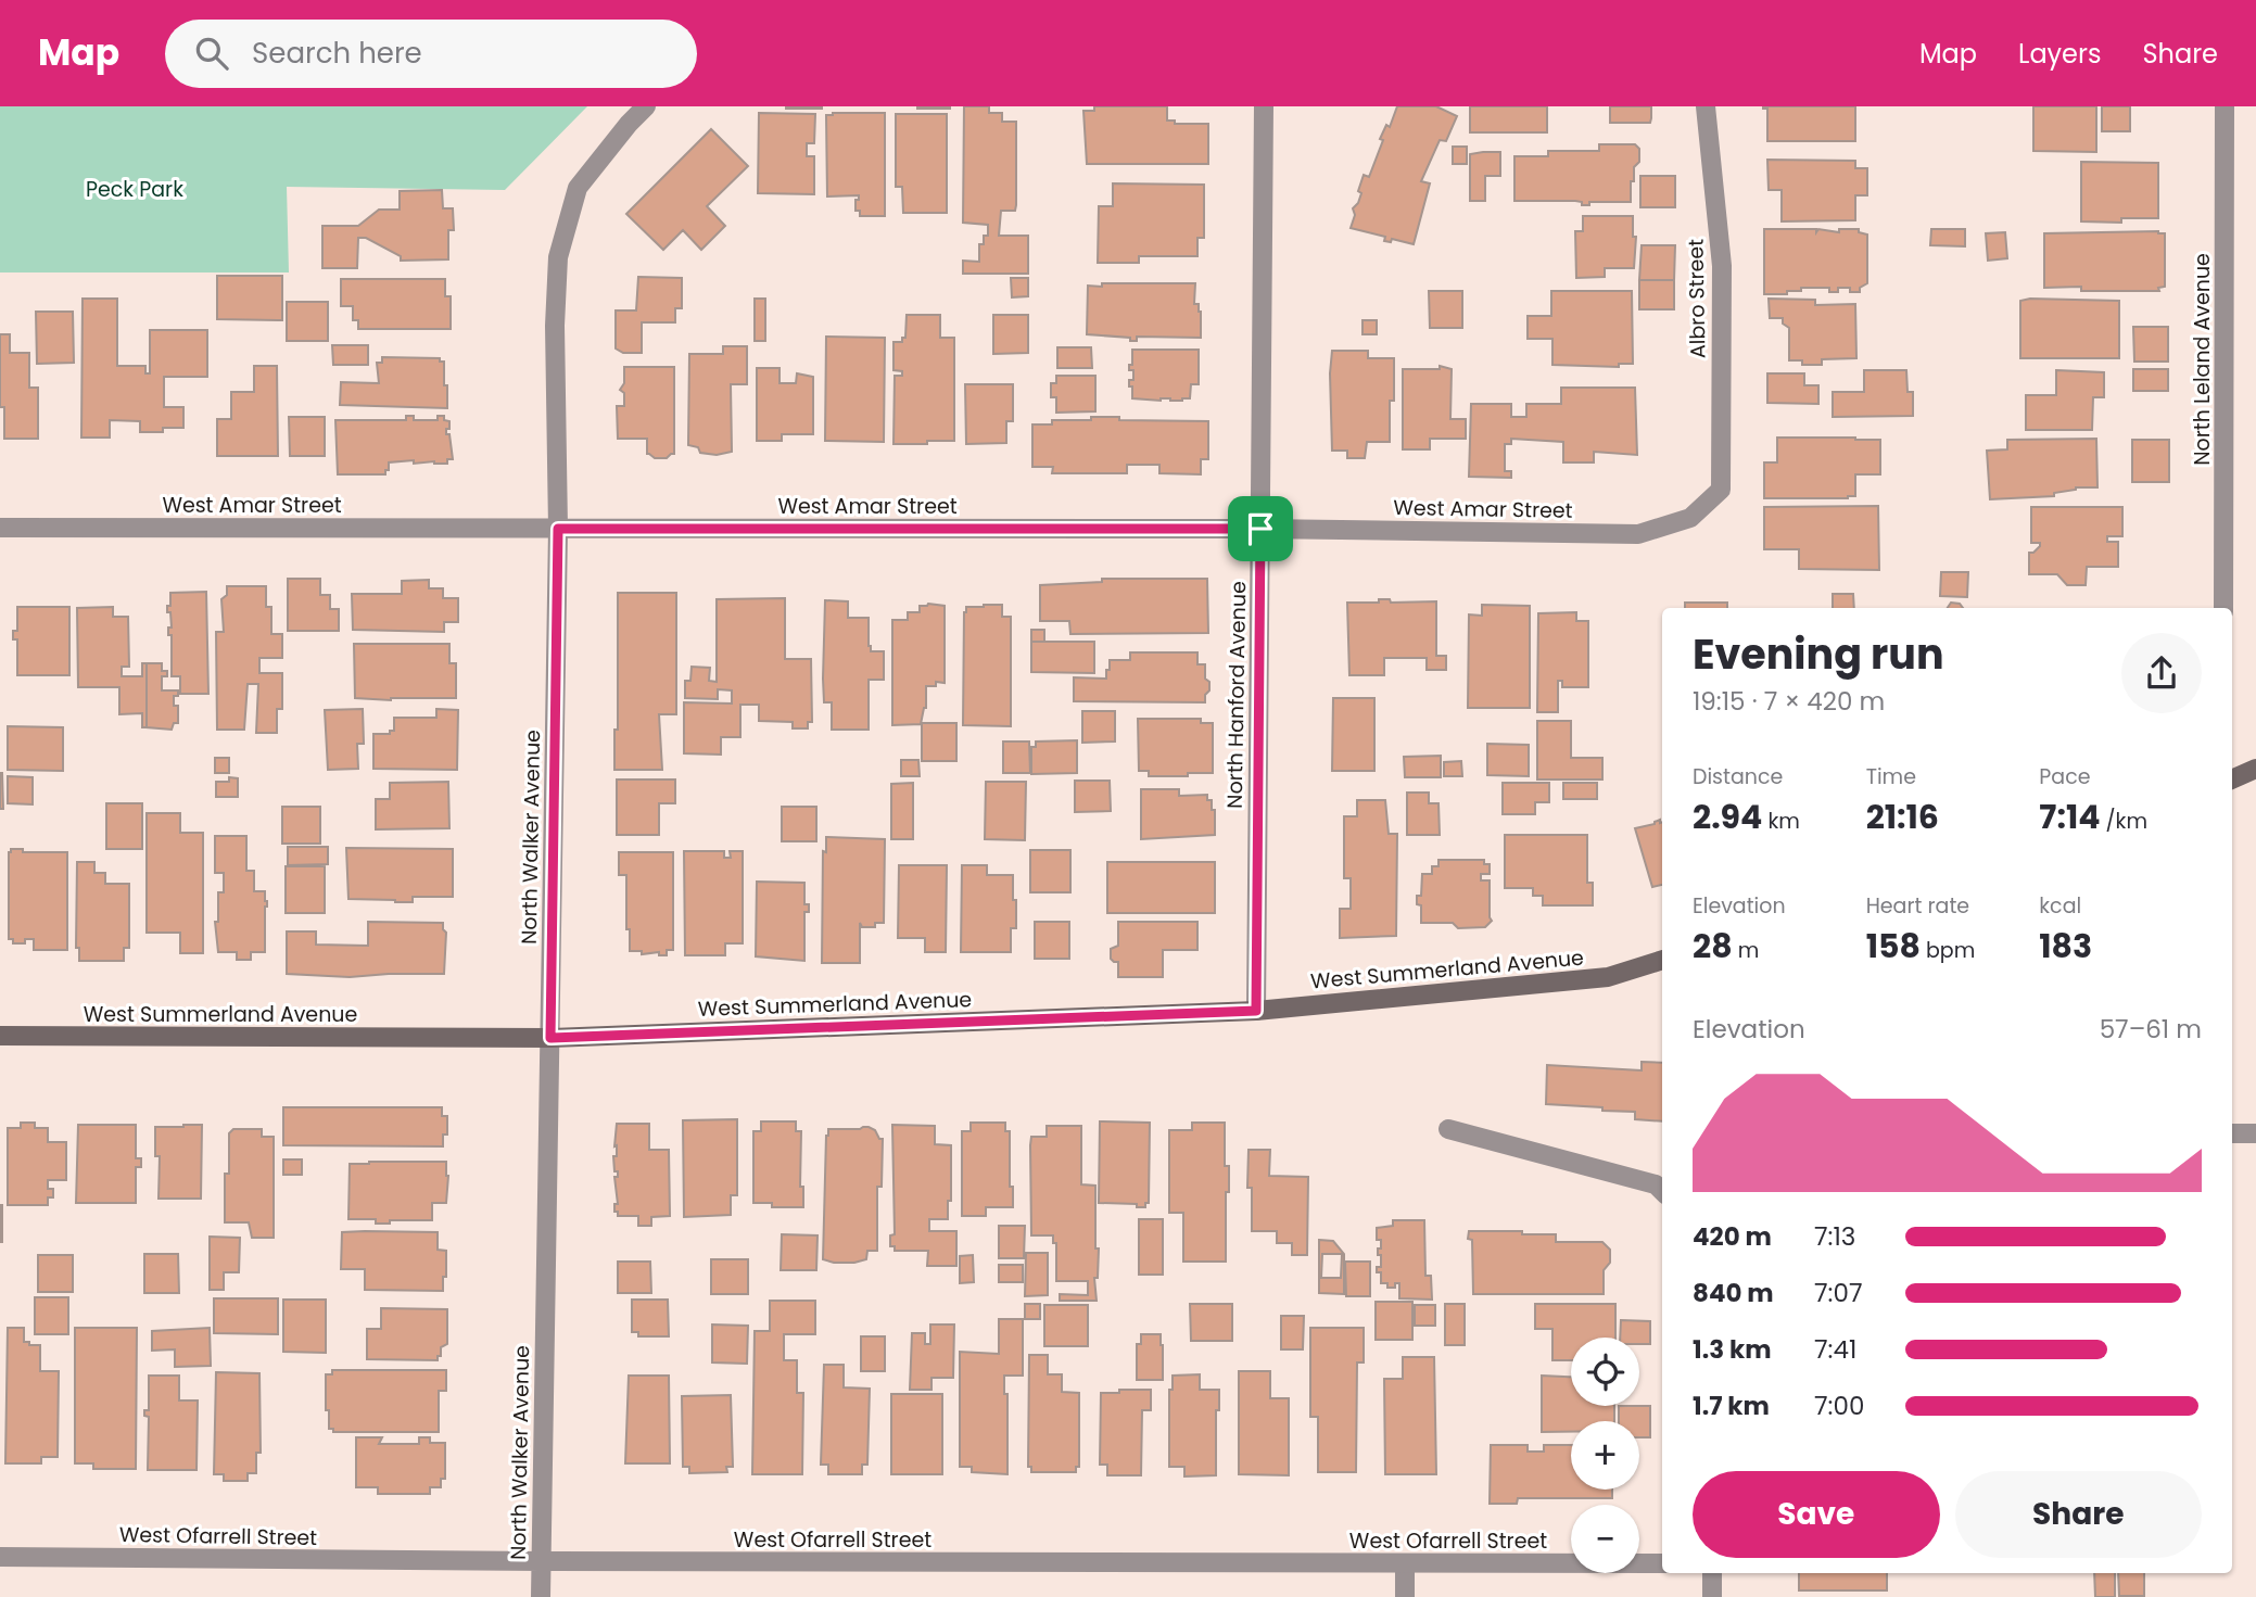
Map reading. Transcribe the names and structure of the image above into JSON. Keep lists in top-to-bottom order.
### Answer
{
  "streets": {
    "main road": ["West Summerland Avenue"],
    "street": [
      "Albro Street",
      "North Leland Avenue",
      "West Amar Street",
      "North Hanford Avenue",
      "North Walker Avenue",
      "West Ofarrell Street"
    ]
  },
  "crossings": [
    ["Albro Street", "West Amar Street"],
    ["West Amar Street", "North Hanford Avenue"],
    ["West Amar Street", "North Walker Avenue"],
    ["North Hanford Avenue", "West Summerland Avenue"],
    ["North Walker Avenue", "West Summerland Avenue"],
    ["North Walker Avenue", "West Ofarrell Street"]
  ],
  "parks": ["Peck Park"],
  "page": {
    "header": "Map",
    "search": "Search here",
    "nav": ["Map", "Layers", "Share"],
    "heading": ["Evening run", "19:15 · 7 × 420 m"],
    "stats": [
      ["Distance", "2.94 km"],
      ["Time", "21:16"],
      ["Pace", "7:14 /km"],
      ["Elevation", "28 m"],
      ["Heart rate", "158 bpm"],
      ["kcal", "183"]
    ],
    "chart": ["Elevation", "57–61 m"],
    "list": [
      {
        "name": "420 m",
        "note": "7:13"
      },
      {
        "name": "840 m",
        "note": "7:07"
      },
      {
        "name": "1.3 km",
        "note": "7:41"
      },
      {
        "name": "1.7 km",
        "note": "7:00"
      }
    ],
    "map_buttons": ["+", "−"],
    "buttons": ["Save", "Share"]
  }
}
